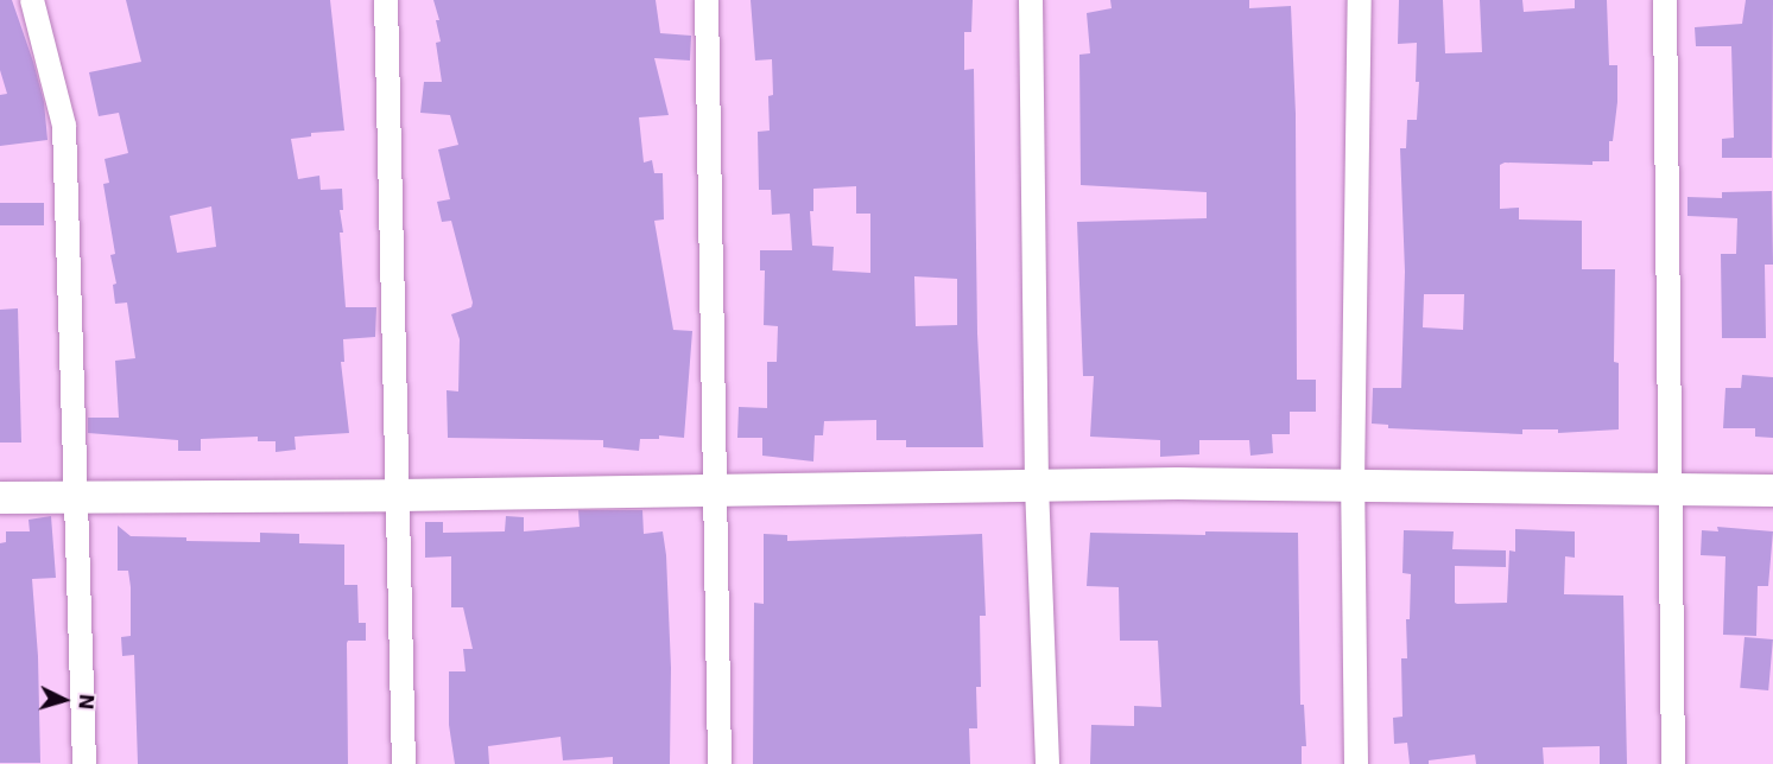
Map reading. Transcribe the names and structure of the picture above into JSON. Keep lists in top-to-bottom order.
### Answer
{
  "north": "right"
}
